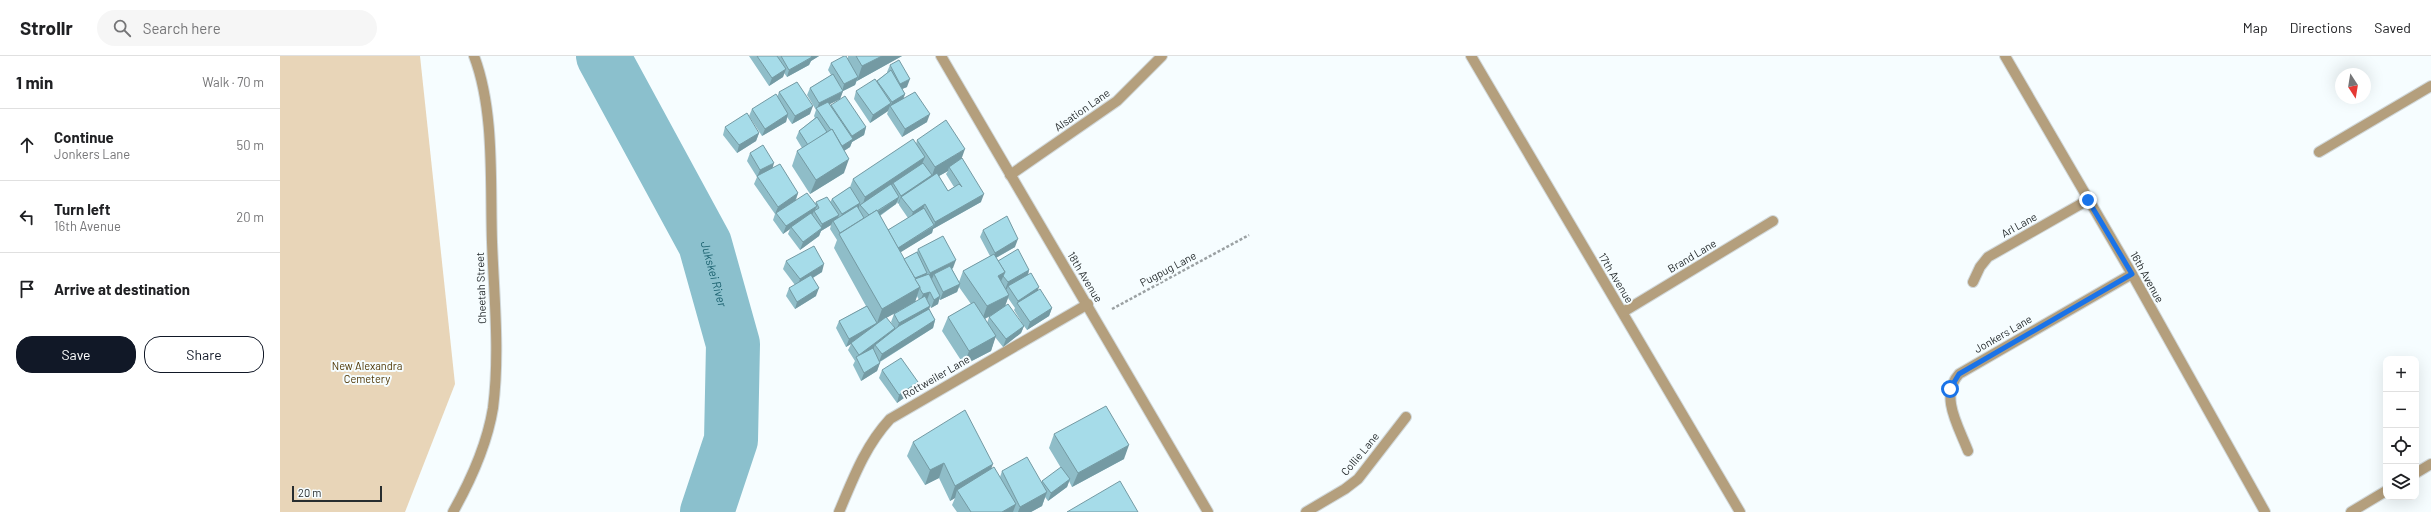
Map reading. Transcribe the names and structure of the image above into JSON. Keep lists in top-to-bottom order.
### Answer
{
  "streets": {
    "street": [
      "Alsation Lane",
      "Arl Lane",
      "Brand Lane",
      "18th Avenue",
      "16th Avenue",
      "17th Avenue",
      "Cheetah Street",
      "Jonkers Lane",
      "Rottweiler Lane",
      "Collie Lane"
    ],
    "path": ["Pugpug Lane"]
  },
  "crossings": [
    ["Alsation Lane", "18th Avenue"],
    ["Arl Lane", "16th Avenue"],
    ["Brand Lane", "17th Avenue"],
    ["Pugpug Lane", "18th Avenue"],
    ["18th Avenue", "Rottweiler Lane"],
    ["16th Avenue", "Jonkers Lane"]
  ],
  "water": ["Jukskei River"],
  "parks": ["New Alexandra Cemetery"],
  "scale_bar": "20 m",
  "north": "bottom",
  "page": {
    "header": "Strollr",
    "search": "Search here",
    "nav": ["Map", "Directions", "Saved"],
    "heading": ["1 min", "Walk · 70 m"],
    "list": [
      ["Continue", "Jonkers Lane", "50 m"],
      ["Turn left", "16th Avenue", "20 m"],
      "Arrive at destination"
    ],
    "buttons": ["Save", "Share"],
    "map_buttons": ["+", "−"],
    "scale": "20 m"
  }
}
